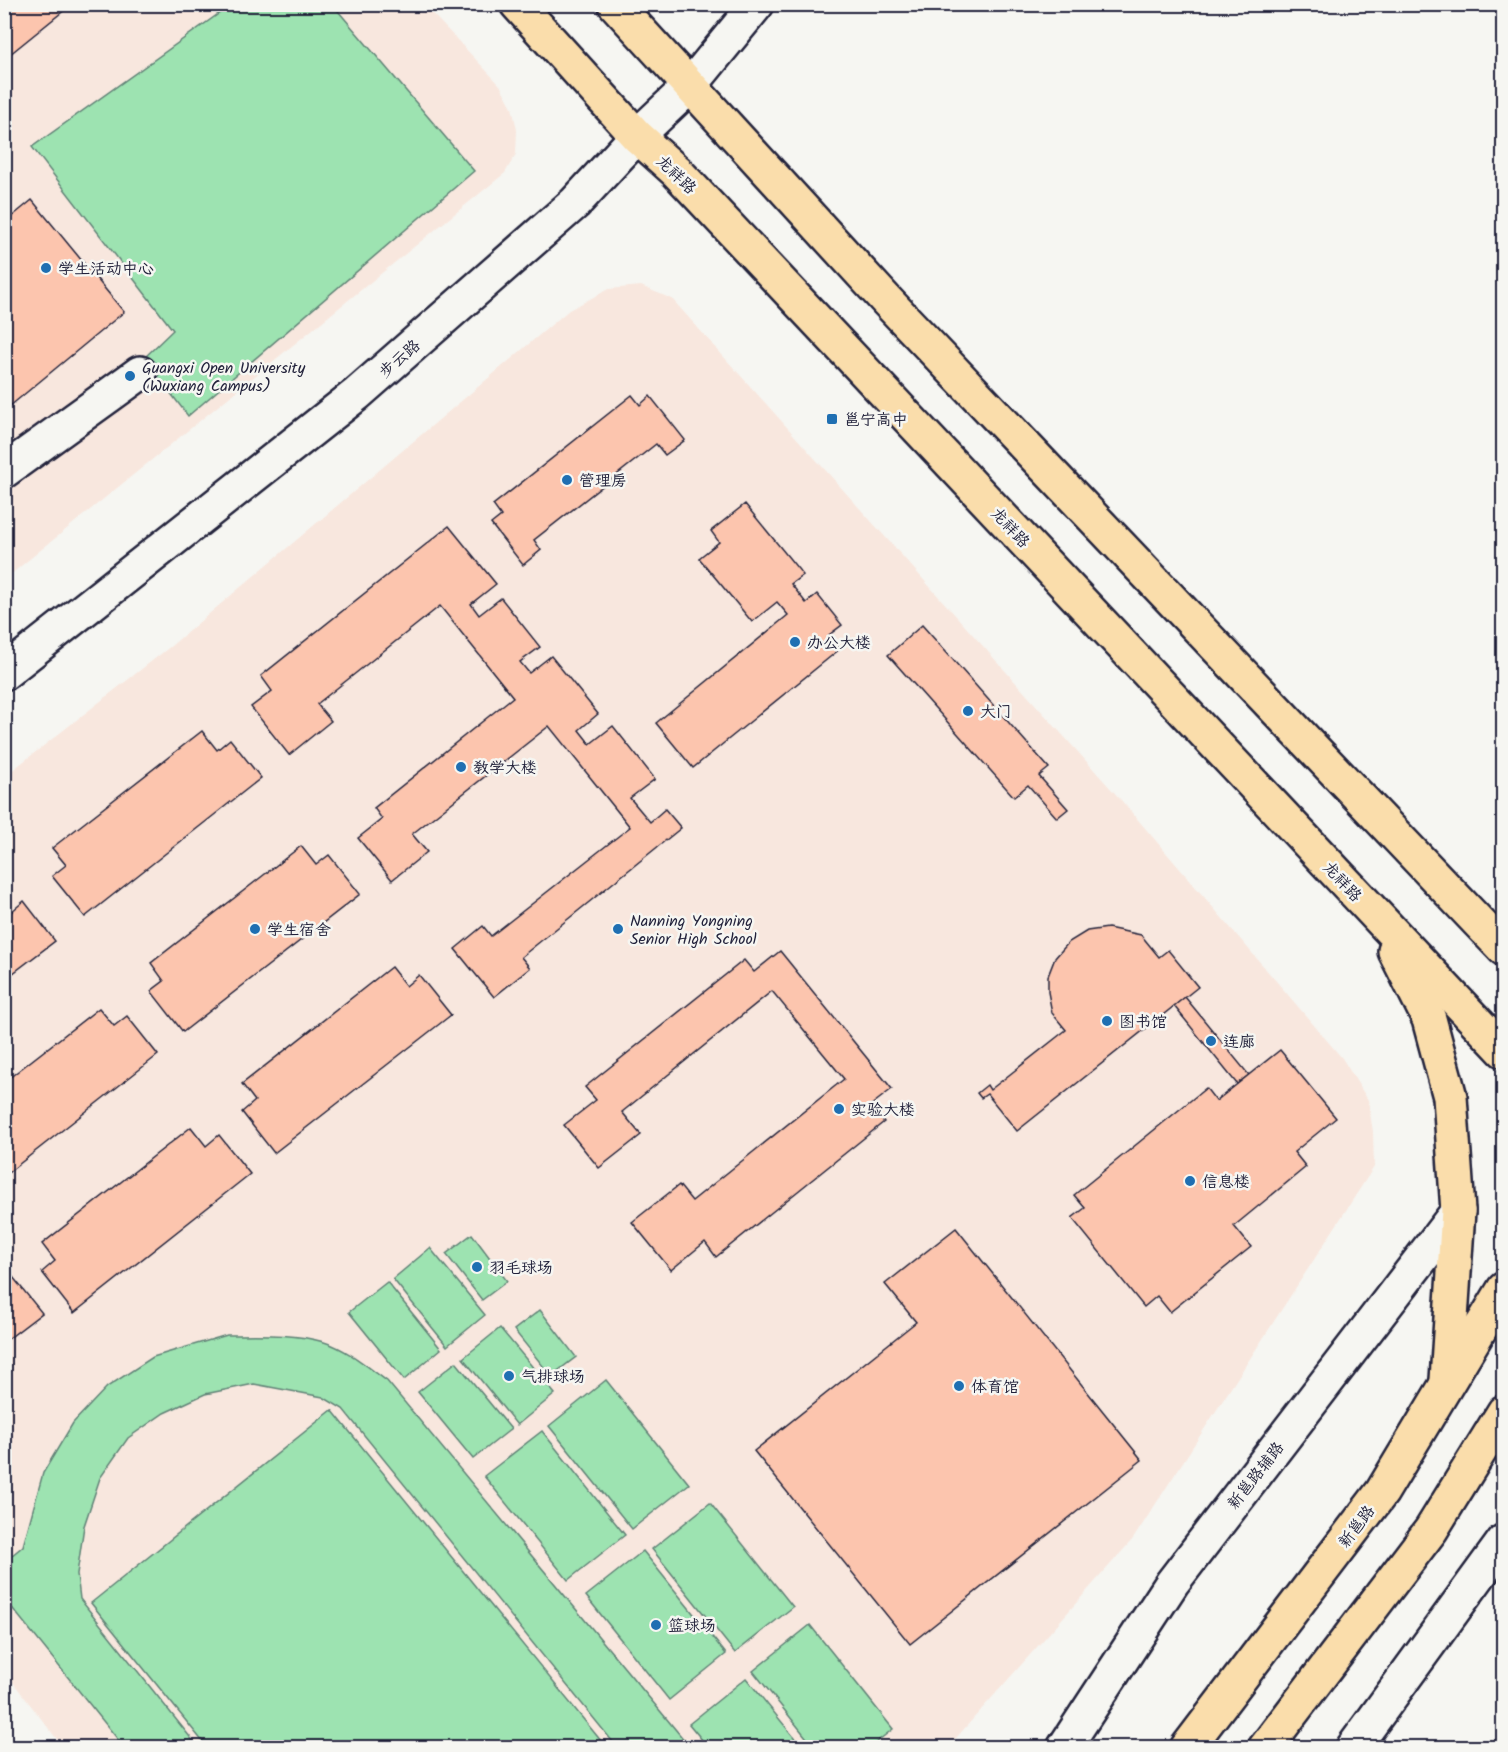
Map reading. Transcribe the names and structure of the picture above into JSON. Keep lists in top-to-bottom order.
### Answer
{
  "streets": {
    "main road": ["龙祥路", "新邕路"],
    "street": ["步云路", "新邕路辅路"]
  },
  "crossings": [
    ["龙祥路", "步云路"]
  ],
  "places": {
    "other": [
      "学生活动中心",
      "Guangxi Open University (Wuxiang Campus)",
      "管理房",
      "办公大楼",
      "大门",
      "教学大楼",
      "学生宿舍",
      "Nanning Yongning Senior High School",
      "图书馆",
      "连廊",
      "实验大楼",
      "信息楼",
      "羽毛球场",
      "气排球场",
      "体育馆",
      "篮球场"
    ],
    "transit": ["邕宁高中"]
  }
}
